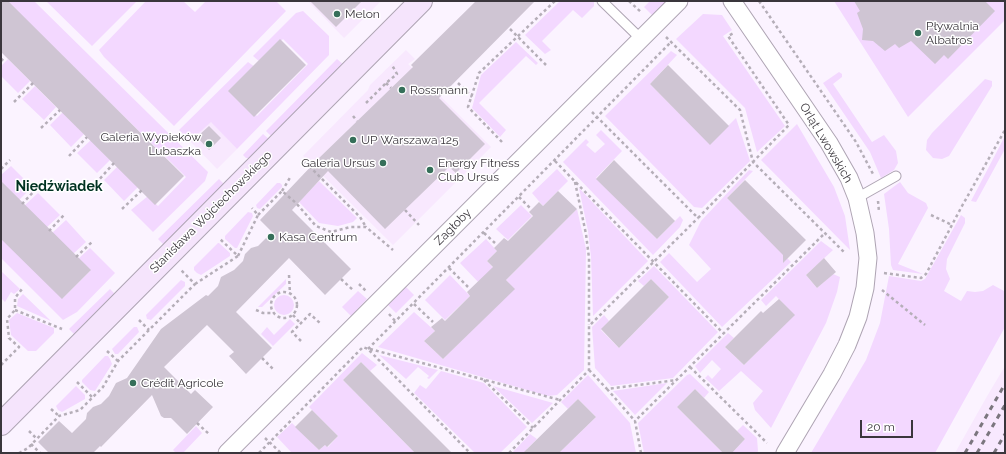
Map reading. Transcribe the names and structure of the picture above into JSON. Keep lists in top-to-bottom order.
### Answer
{
  "streets": {
    "street": ["Orląt Lwowskich", "Stanisława Wojciechowskiego", "Zagłoby"]
  },
  "districts": ["Niedźwiadek"],
  "places": [
    "Melon",
    "Pływalnia Albatros",
    "Rossmann",
    "UP Warszawa 125",
    "Galeria Wypieków Lubaszka",
    "Galeria Ursus",
    "Energy Fitness Club Ursus",
    "Kasa Centrum",
    "Crédit Agricole"
  ],
  "scale_bar": "20 m"
}
